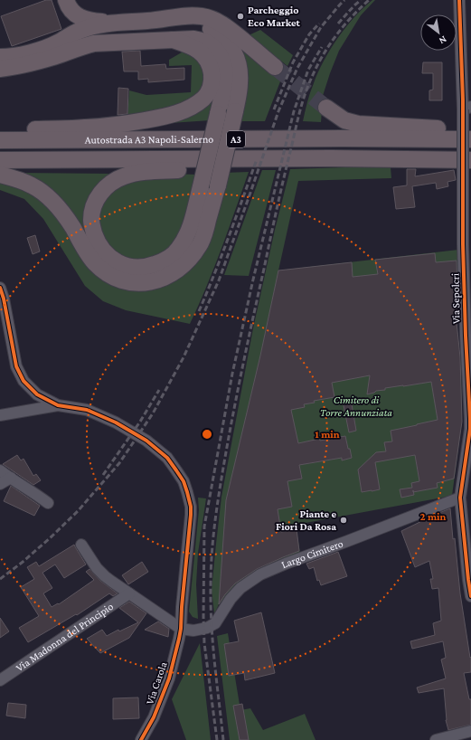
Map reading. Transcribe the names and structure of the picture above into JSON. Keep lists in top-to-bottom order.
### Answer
{
  "streets": {
    "highway": ["Autostrada A3 Napoli-Salerno", "A3"],
    "street": [
      "Via Sepolcri",
      "Largo Cimitero",
      "Via Madonna del Principio",
      "Via Carola"
    ]
  },
  "crossings": [
    ["Autostrada A3 Napoli-Salerno", "Via Sepolcri"],
    ["Via Sepolcri", "Largo Cimitero"],
    ["Largo Cimitero", "Via Carola"]
  ],
  "parks": ["Cimitero di Torre Annunziata"],
  "places": ["Parcheggio Eco Market", "Piante e Fiori Da Rosa"],
  "north": "bottom right",
  "rings": ["1 min", "2 min"]
}
